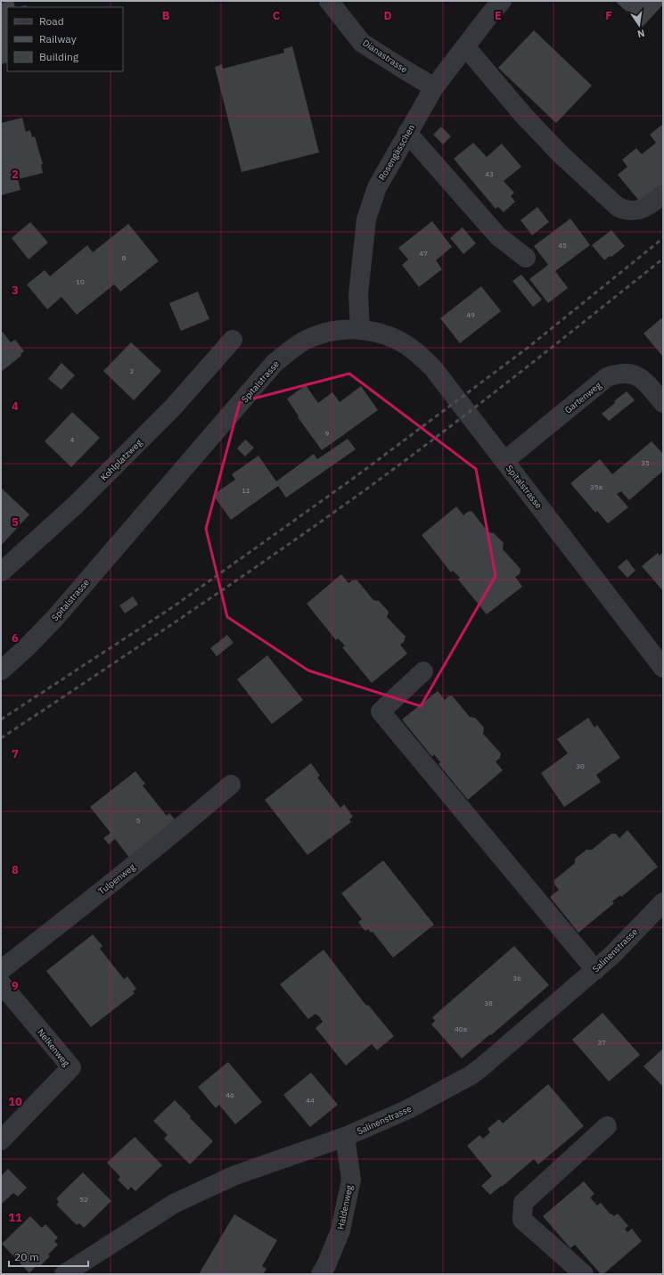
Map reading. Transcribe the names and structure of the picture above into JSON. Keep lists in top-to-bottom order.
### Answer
{
  "streets": {
    "street": [
      "Dianastrasse",
      "Rosengässchen",
      "Spitalstrasse",
      "Gartenweg",
      "Kohlplatzweg",
      "Tulpenweg",
      "Salinenstrasse",
      "Nelkenweg",
      "Haldenweg"
    ]
  },
  "crossings": [
    ["Dianastrasse", "Rosengässchen"],
    ["Rosengässchen", "Spitalstrasse"],
    ["Spitalstrasse", "Gartenweg"],
    ["Salinenstrasse", "Haldenweg"]
  ],
  "house_numbers": [
    "43",
    "45",
    "47",
    "8",
    "10",
    "49",
    "2",
    "9",
    "4",
    "35",
    "35a",
    "11",
    "30",
    "5",
    "36",
    "38",
    "40a",
    "37",
    "46",
    "44",
    "52"
  ],
  "legend": ["Road", "Railway", "Building"],
  "scale_bar": "20 m",
  "north": "bottom",
  "grid": {
    "columns": [
      "B",
      "C",
      "D",
      "E",
      "F"
    ],
    "rows": [
      "2",
      "3",
      "4",
      "5",
      "6",
      "7",
      "8",
      "9",
      "10",
      "11"
    ]
  }
}
